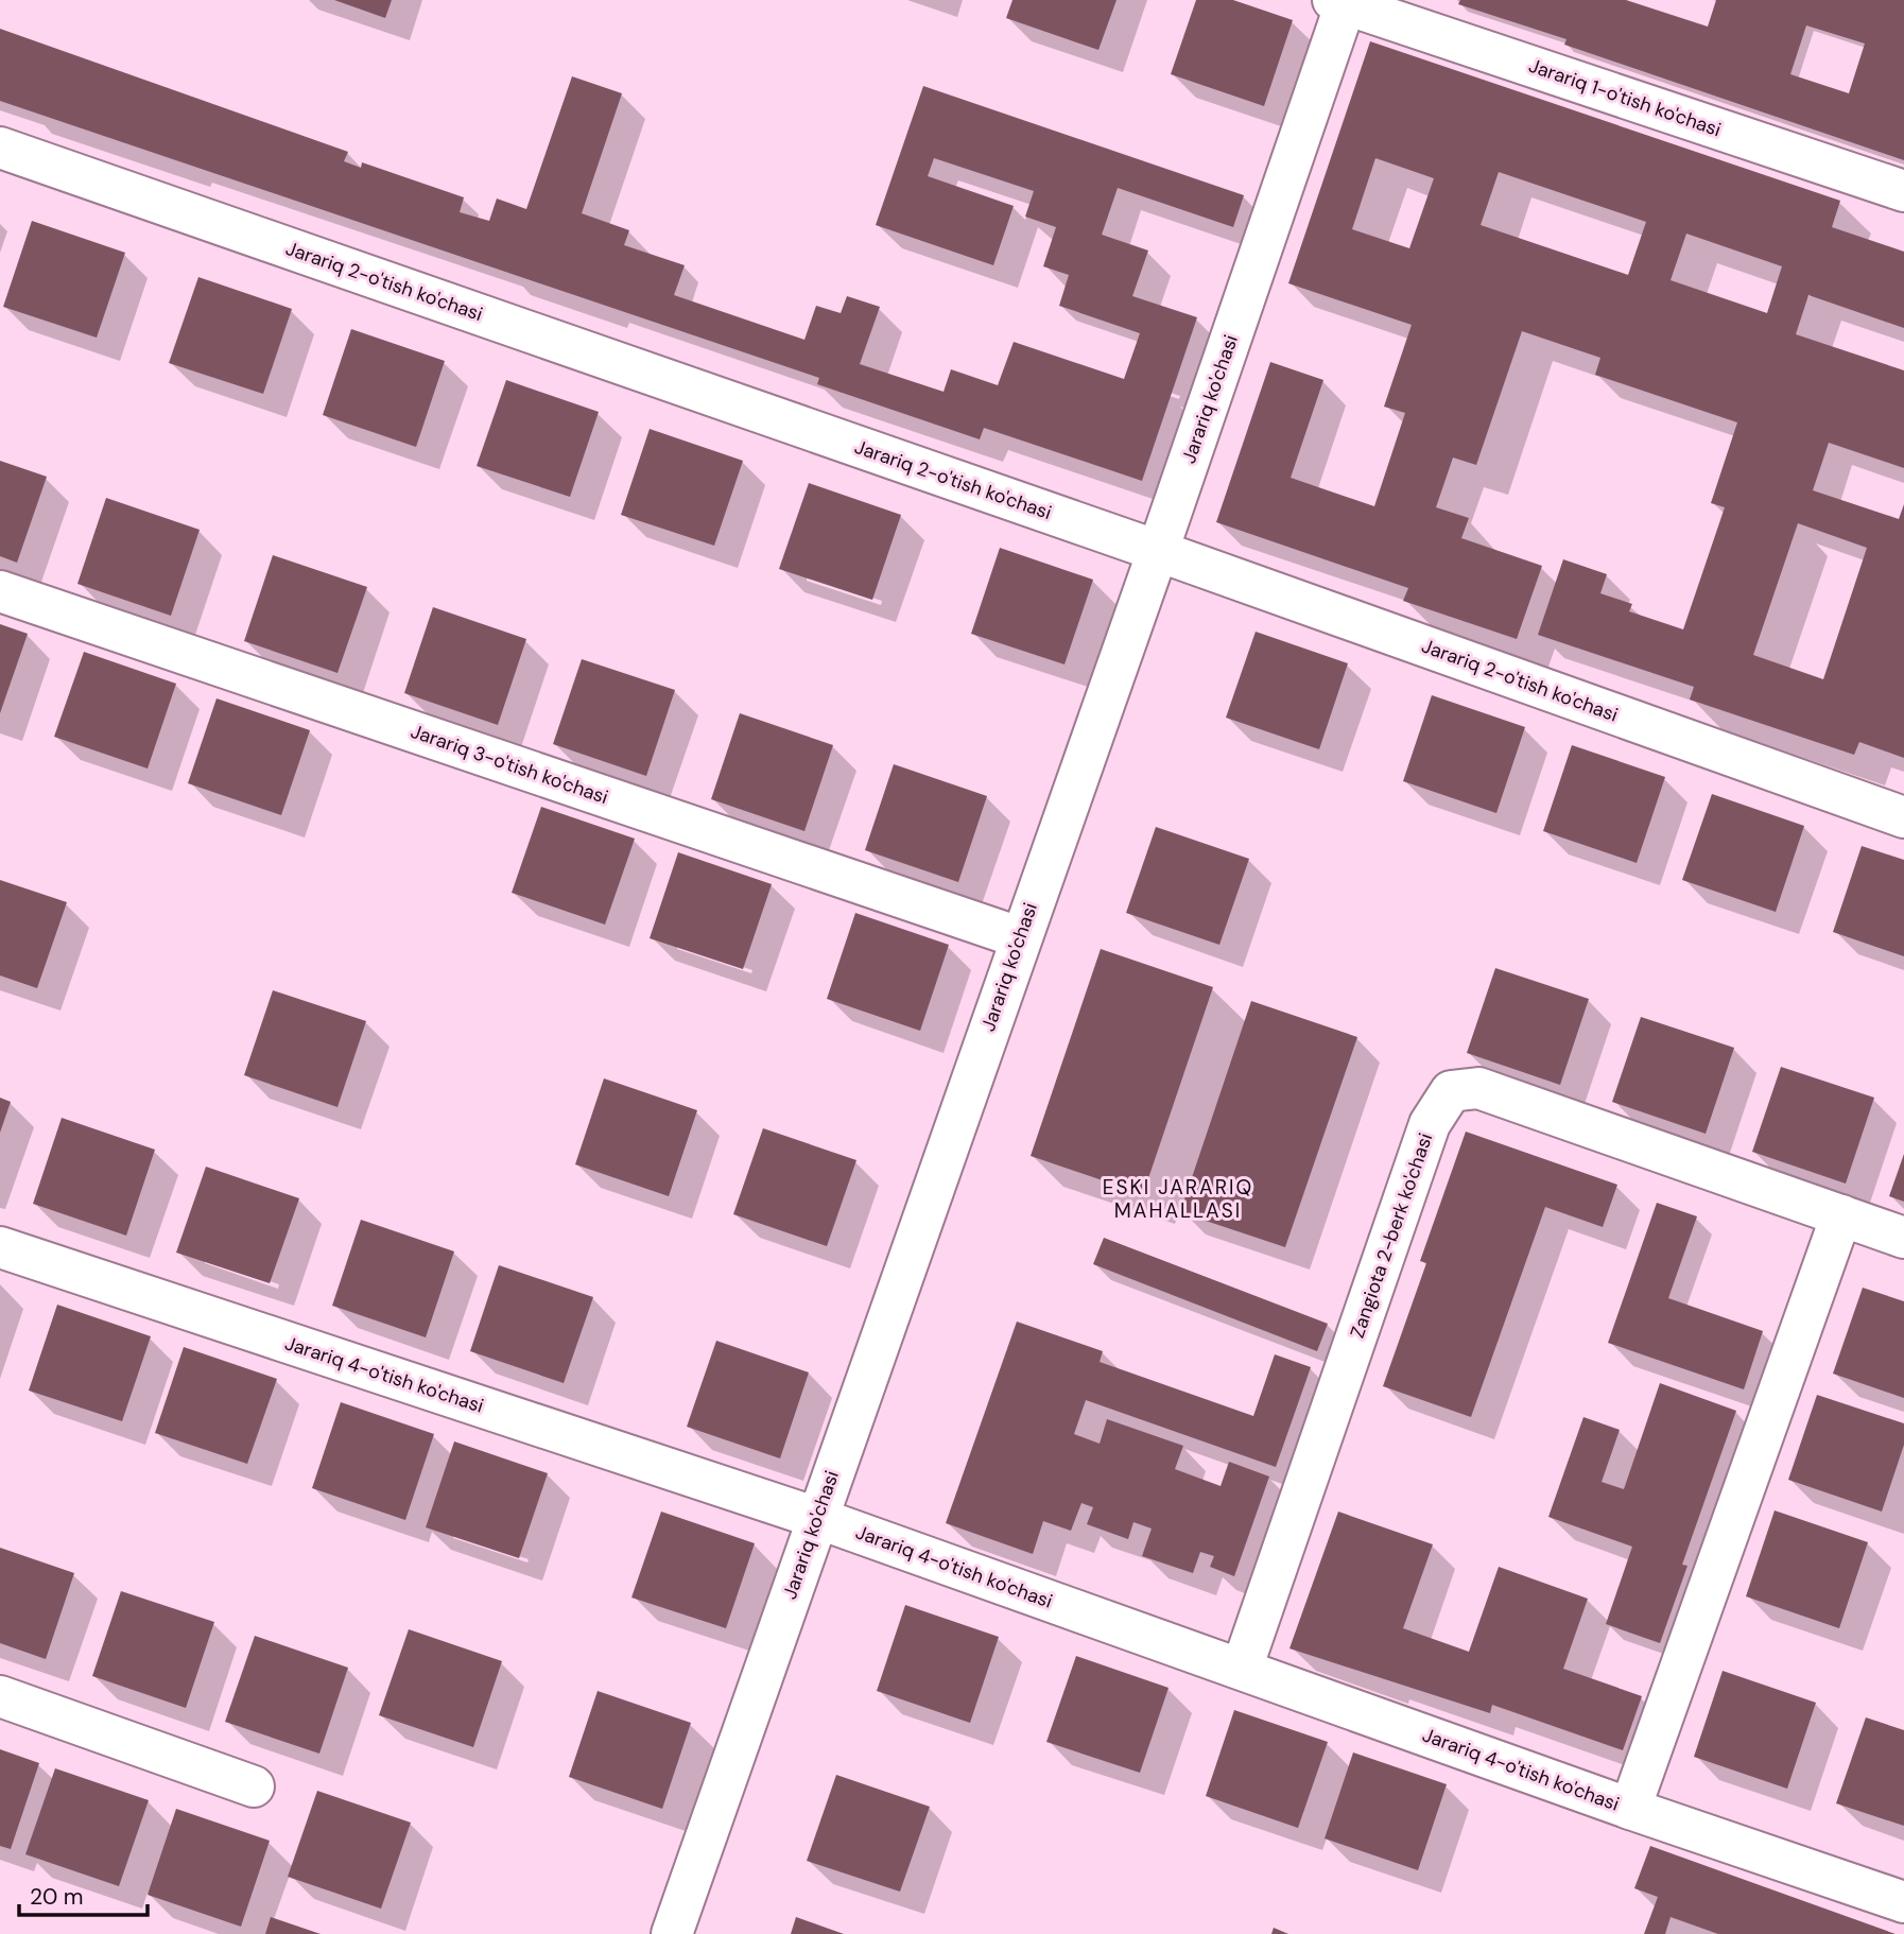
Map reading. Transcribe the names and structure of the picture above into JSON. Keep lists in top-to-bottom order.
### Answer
{
  "streets": {
    "street": [
      "Jarariq 1-o'tish ko'chasi",
      "Jarariq 2-o'tish ko'chasi",
      "Jarariq ko'chasi",
      "Jarariq 3-o'tish ko'chasi",
      "Zangiota 2-berk ko'chasi",
      "Jarariq 4-o'tish ko'chasi"
    ]
  },
  "crossings": [
    ["Jarariq 1-o'tish ko'chasi", "Jarariq ko'chasi"],
    ["Jarariq 2-o'tish ko'chasi", "Jarariq ko'chasi"],
    ["Jarariq ko'chasi", "Jarariq 3-o'tish ko'chasi"],
    ["Jarariq ko'chasi", "Jarariq 4-o'tish ko'chasi"],
    ["Zangiota 2-berk ko'chasi", "Jarariq 4-o'tish ko'chasi"]
  ],
  "districts": ["ESKI JARARIQ MAHALLASI"],
  "scale_bar": "20 m"
}
